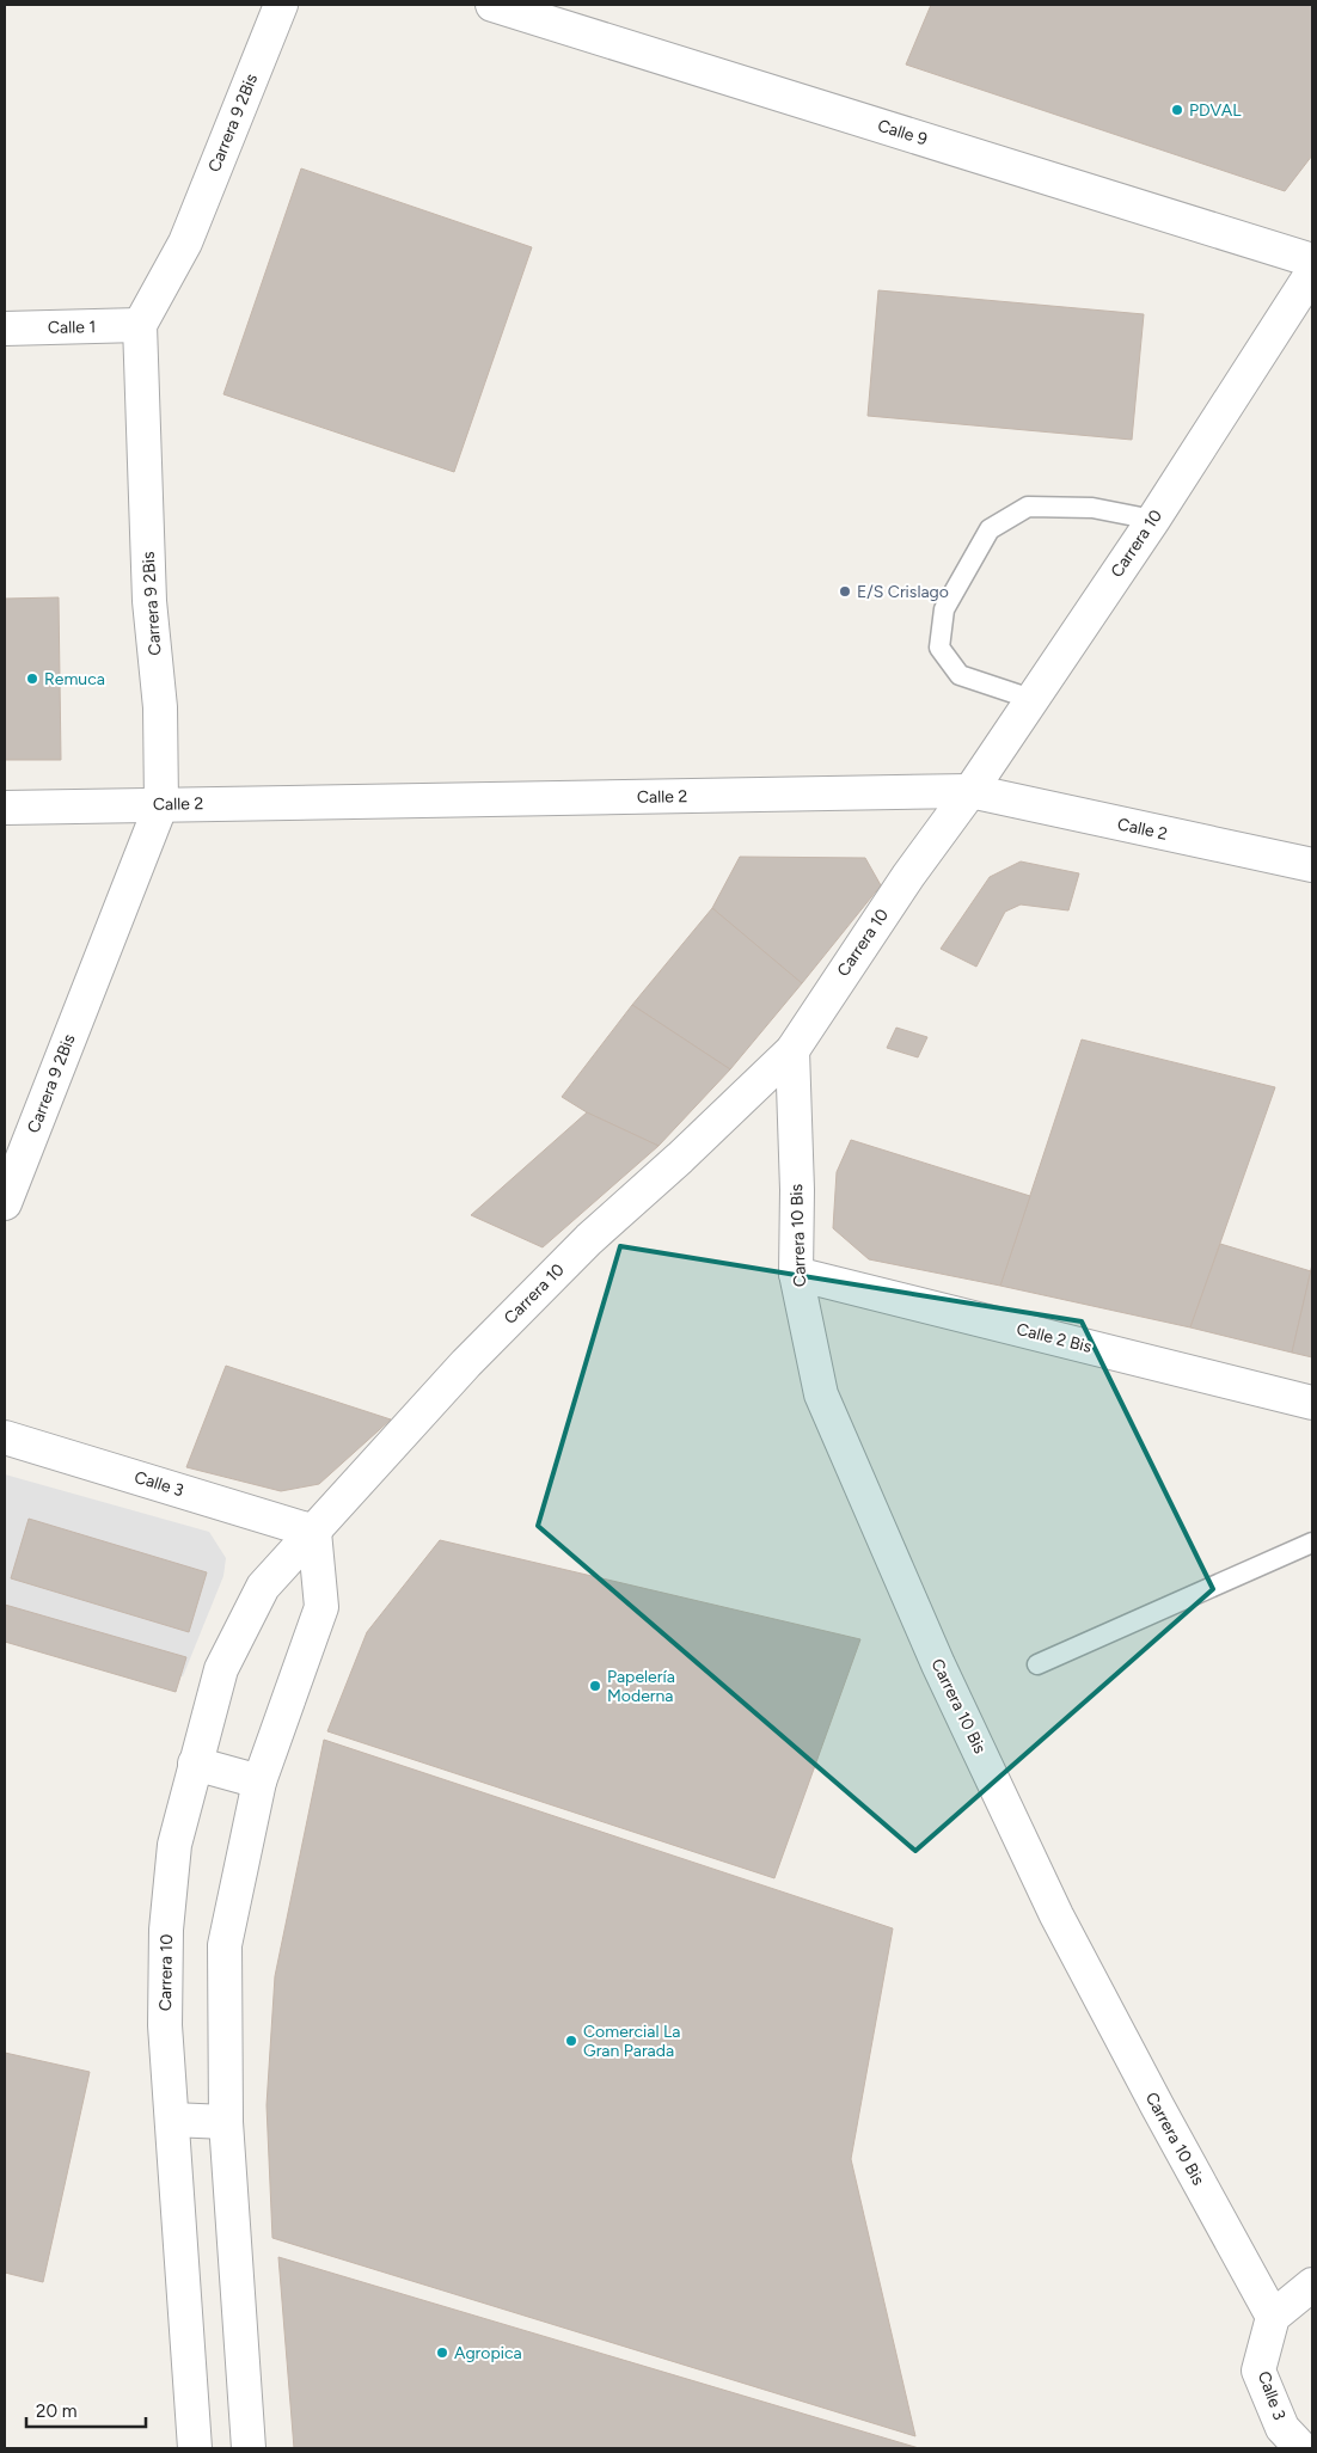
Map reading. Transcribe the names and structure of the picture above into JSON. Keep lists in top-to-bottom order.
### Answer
{
  "streets": {
    "street": [
      "Carrera 9 2Bis",
      "Calle 9",
      "Calle 1",
      "Carrera 10",
      "Calle 2",
      "Carrera 10 Bis",
      "Calle 2 Bis",
      "Calle 3"
    ]
  },
  "crossings": [
    ["Carrera 9 2Bis", "Calle 1"],
    ["Carrera 9 2Bis", "Calle 2"],
    ["Carrera 10", "Calle 2"],
    ["Carrera 10", "Carrera 10 Bis"],
    ["Carrera 10", "Calle 3"],
    ["Carrera 10 Bis", "Calle 2 Bis"],
    ["Carrera 10 Bis", "Calle 3"]
  ],
  "places": [
    "PDVAL",
    "E/S Crislago",
    "Remuca",
    "Papelería Moderna",
    "Comercial La Gran Parada",
    "Agropica"
  ],
  "scale_bar": "20 m"
}
